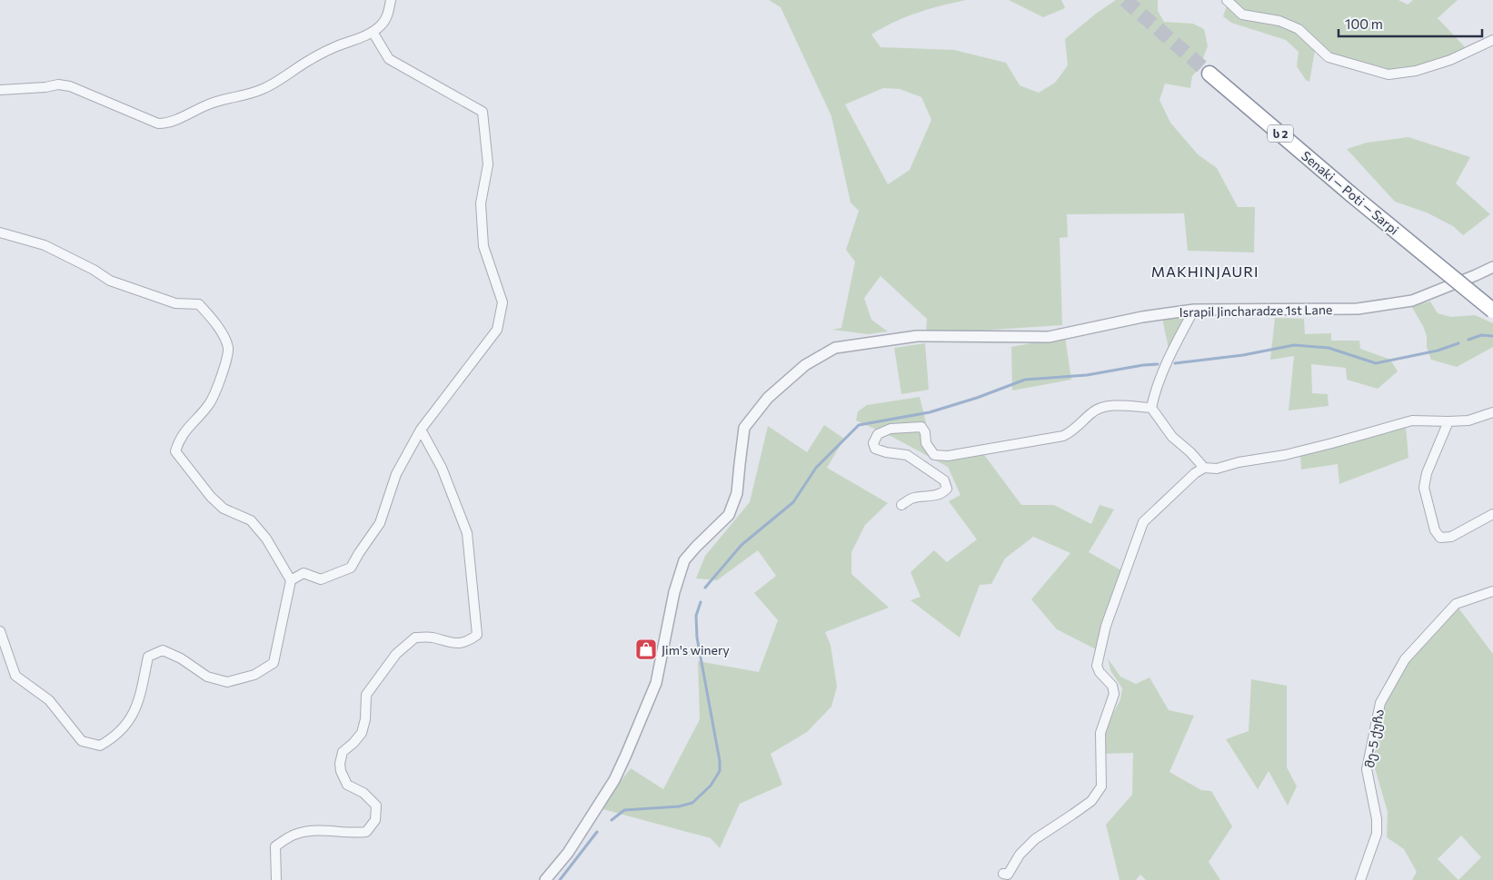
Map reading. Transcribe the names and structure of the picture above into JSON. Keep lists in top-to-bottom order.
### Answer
{
  "streets": {
    "highway": ["ს 2", "Senaki — Poti — Sarpi"],
    "street": ["Israpil Jincharadze 1st Lane", "მე-5 ქუჩა"]
  },
  "districts": ["MAKHINJAURI"],
  "places": {
    "shop": ["Jim's winery"]
  },
  "scale_bar": "100 m"
}
